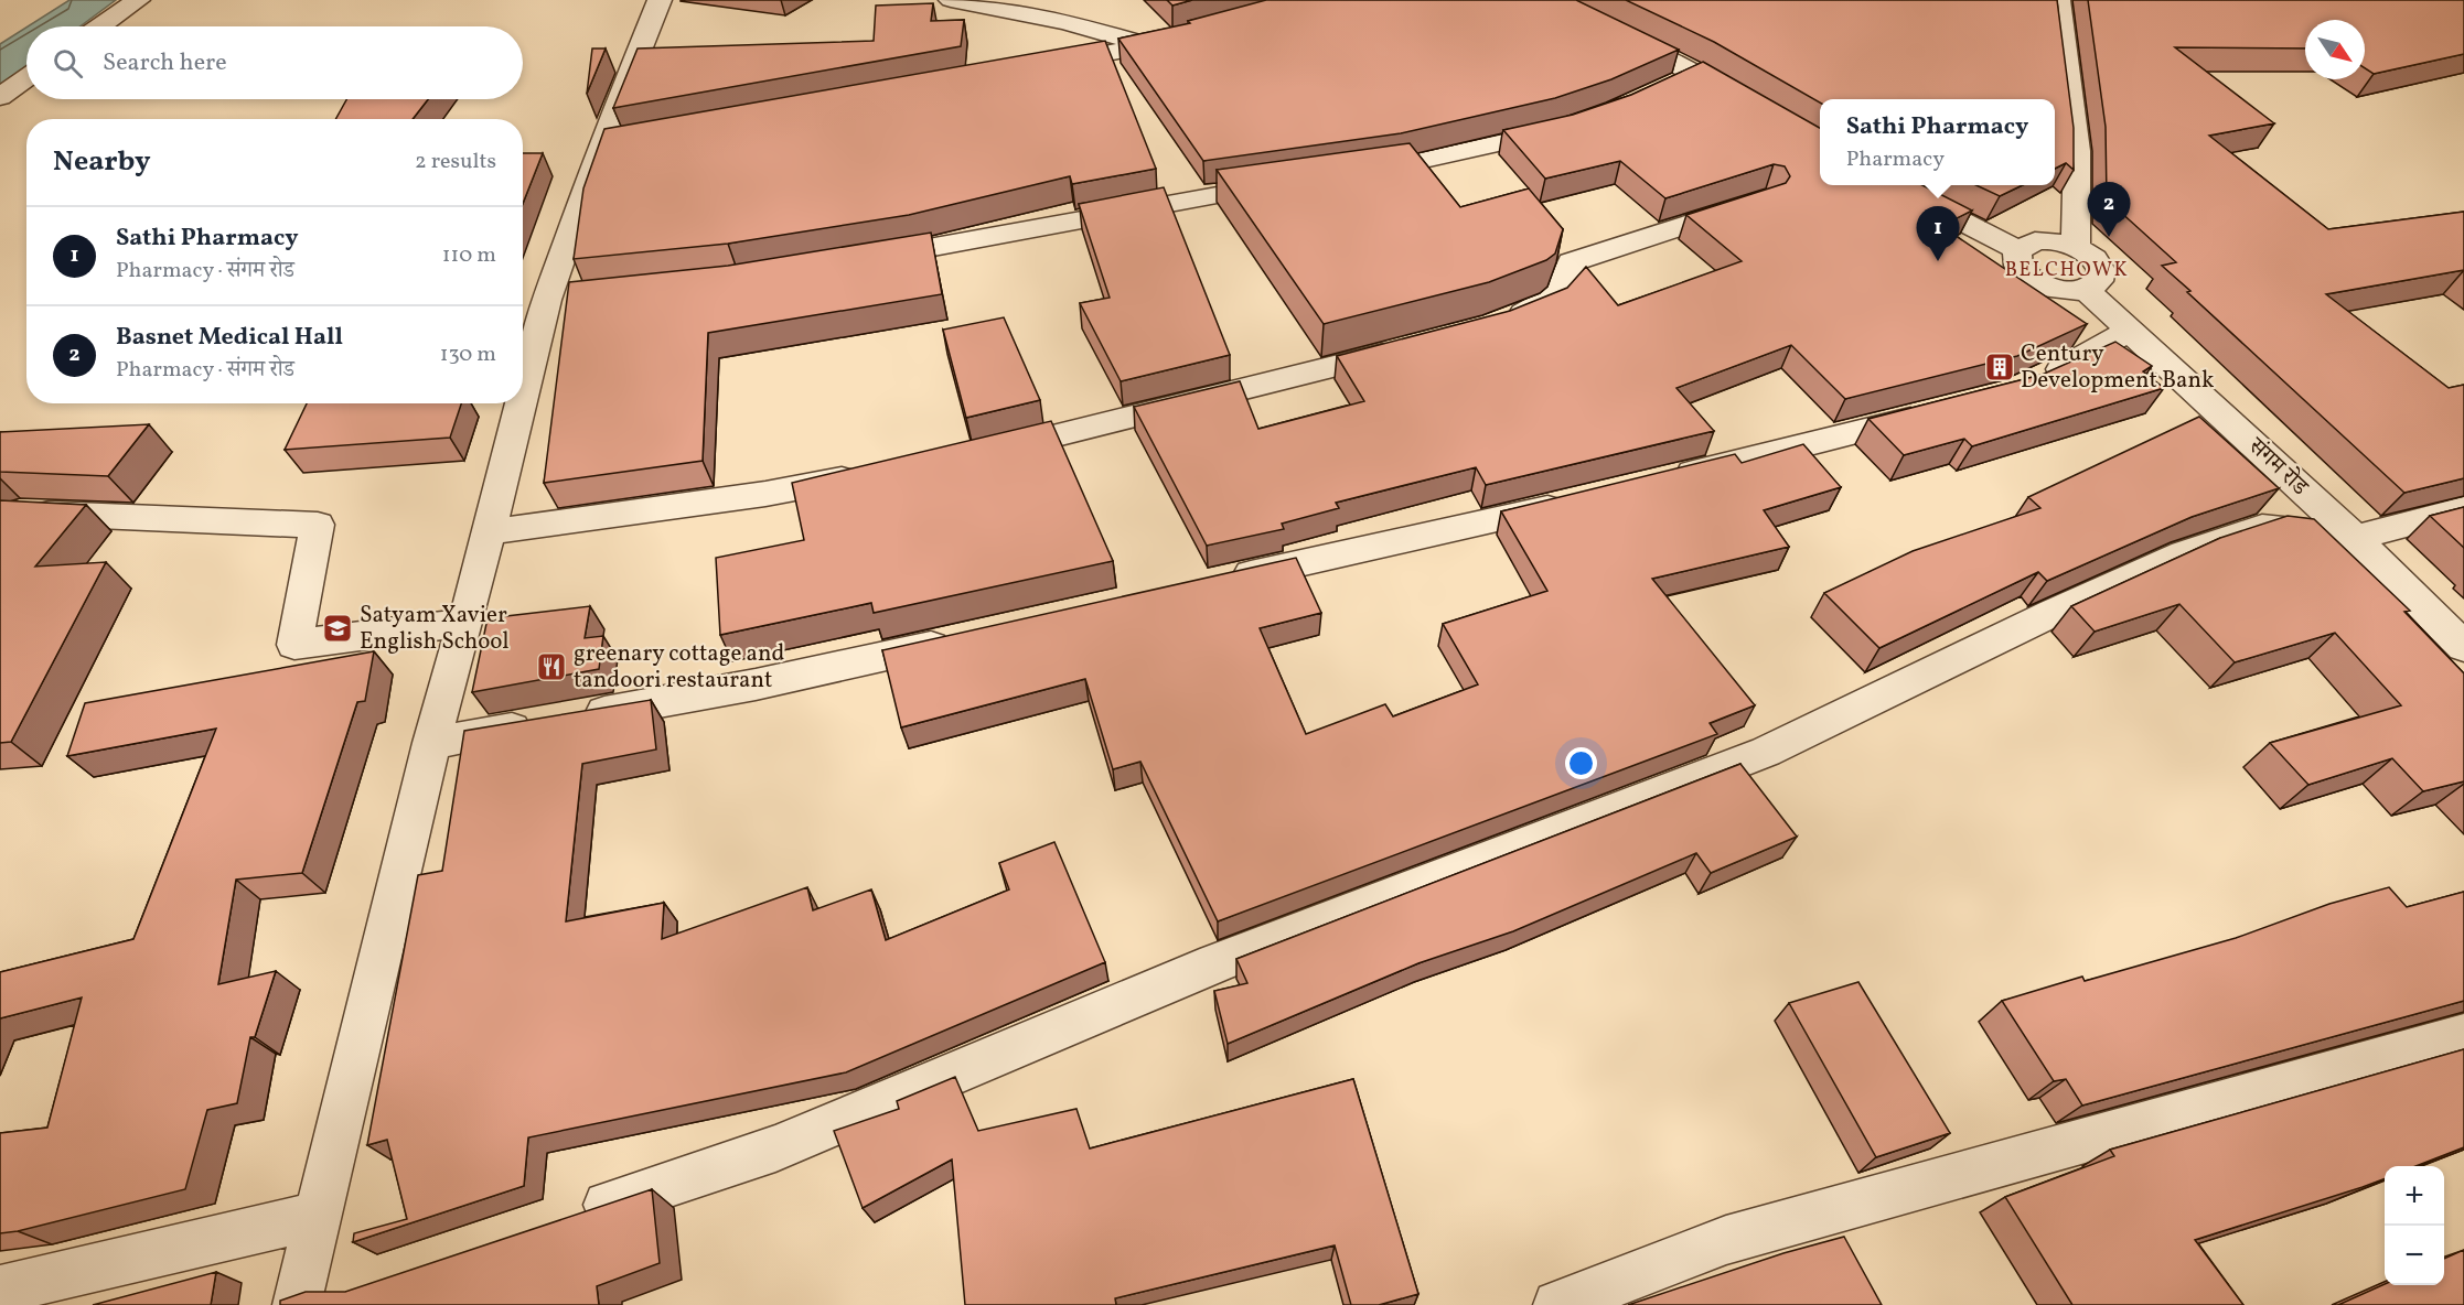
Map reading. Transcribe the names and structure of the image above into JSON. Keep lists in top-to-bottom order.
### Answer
{
  "streets": {
    "street": ["संगम रोड"]
  },
  "districts": ["BELCHOWK"],
  "places": {
    "building": ["Century Development Bank"],
    "school or university": ["Satyam Xavier English School"],
    "restaurant": ["greenary cottage and tandoori restaurant"]
  },
  "north": "bottom right",
  "page": {
    "search": "Search here",
    "popup": ["Sathi Pharmacy", "Pharmacy"],
    "heading": ["Nearby", "2 results"],
    "pins": ["2", "1"],
    "list": [
      {
        "mark": "1",
        "name": "Sathi Pharmacy",
        "note": "Pharmacy · संगम रोड",
        "value": "110 m"
      },
      {
        "mark": "2",
        "name": "Basnet Medical Hall",
        "note": "Pharmacy · संगम रोड",
        "value": "130 m"
      }
    ],
    "map_buttons": ["+", "−"]
  }
}
